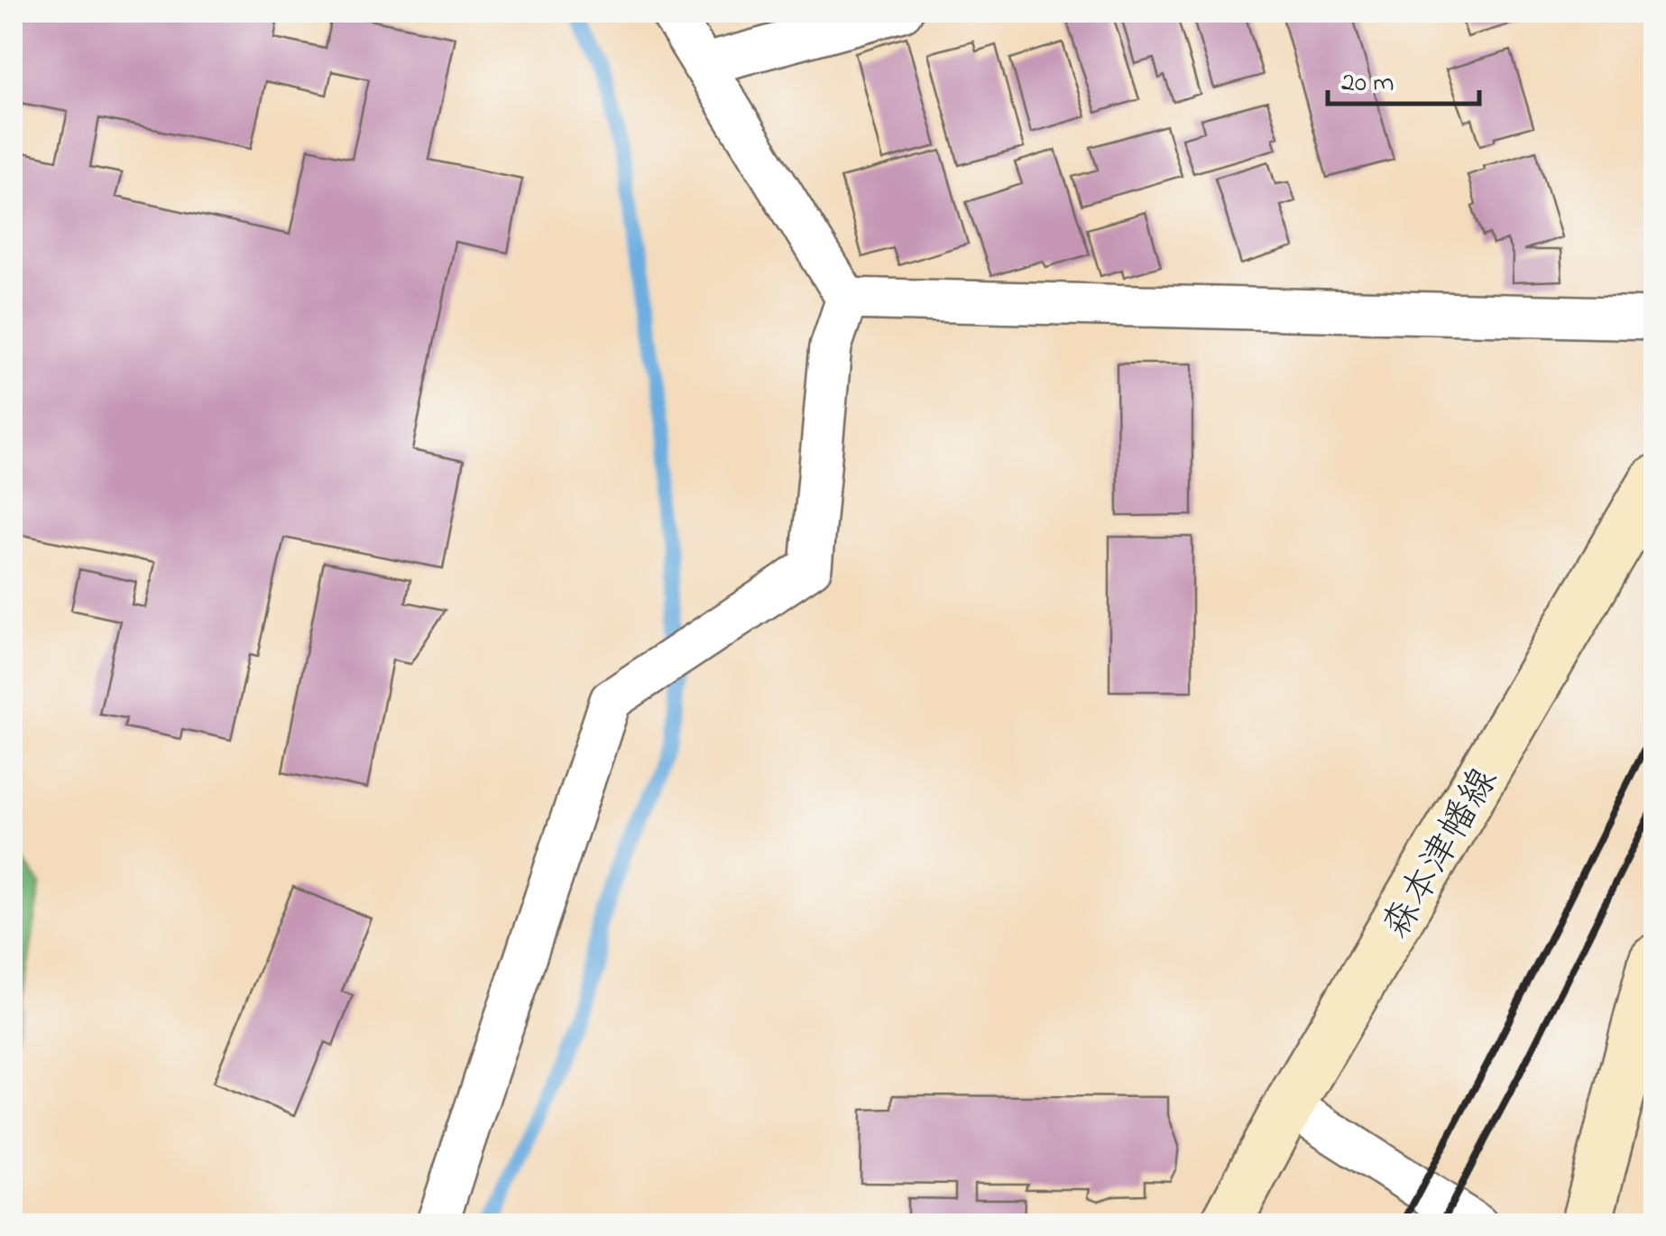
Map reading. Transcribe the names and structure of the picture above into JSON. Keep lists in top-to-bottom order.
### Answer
{
  "streets": {
    "main road": ["森本津幡線"]
  },
  "scale_bar": "20 m"
}
